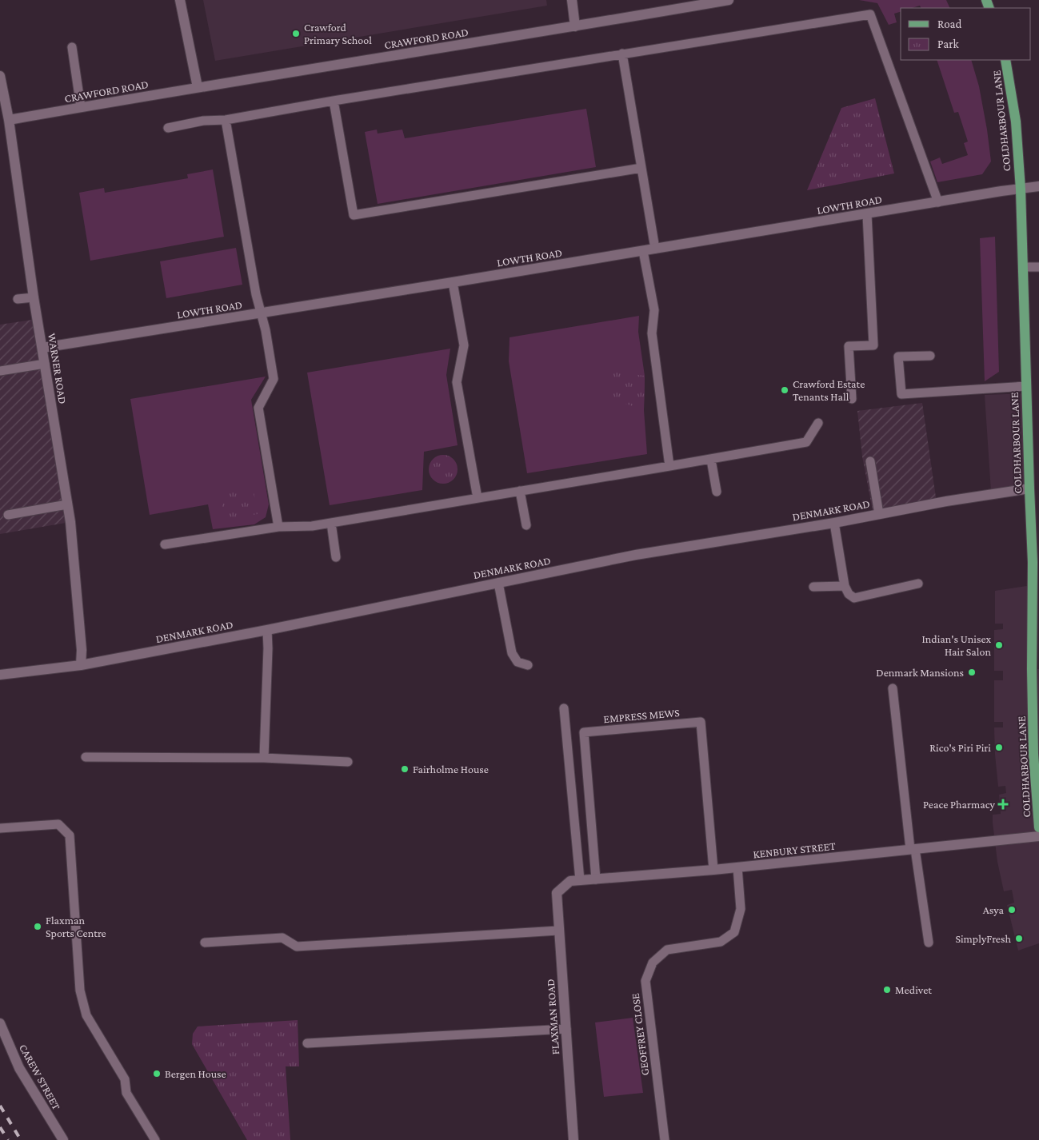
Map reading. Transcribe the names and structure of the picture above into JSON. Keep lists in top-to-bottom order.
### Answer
{
  "streets": {
    "main road": ["COLDHARBOUR LANE"],
    "street": [
      "CRAWFORD ROAD",
      "LOWTH ROAD",
      "WARNER ROAD",
      "DENMARK ROAD",
      "KENBURY STREET",
      "FLAXMAN ROAD",
      "CAREW STREET"
    ],
    "lane": ["EMPRESS MEWS", "GEOFFREY CLOSE"]
  },
  "crossings": [
    ["CRAWFORD ROAD", "WARNER ROAD"],
    ["COLDHARBOUR LANE", "LOWTH ROAD"],
    ["COLDHARBOUR LANE", "DENMARK ROAD"],
    ["LOWTH ROAD", "WARNER ROAD"],
    ["WARNER ROAD", "DENMARK ROAD"],
    ["EMPRESS MEWS", "KENBURY STREET"],
    ["KENBURY STREET", "FLAXMAN ROAD"],
    ["KENBURY STREET", "GEOFFREY CLOSE"]
  ],
  "places": {
    "other": [
      "Crawford Primary School",
      "Crawford Estate Tenants Hall",
      "Indian's Unisex Hair Salon",
      "Denmark Mansions",
      "Rico's Piri Piri",
      "Fairholme House",
      "Asya",
      "Flaxman Sports Centre",
      "SimplyFresh",
      "Medivet",
      "Bergen House"
    ],
    "health": ["Peace Pharmacy"]
  },
  "legend": ["Road", "Park"]
}
